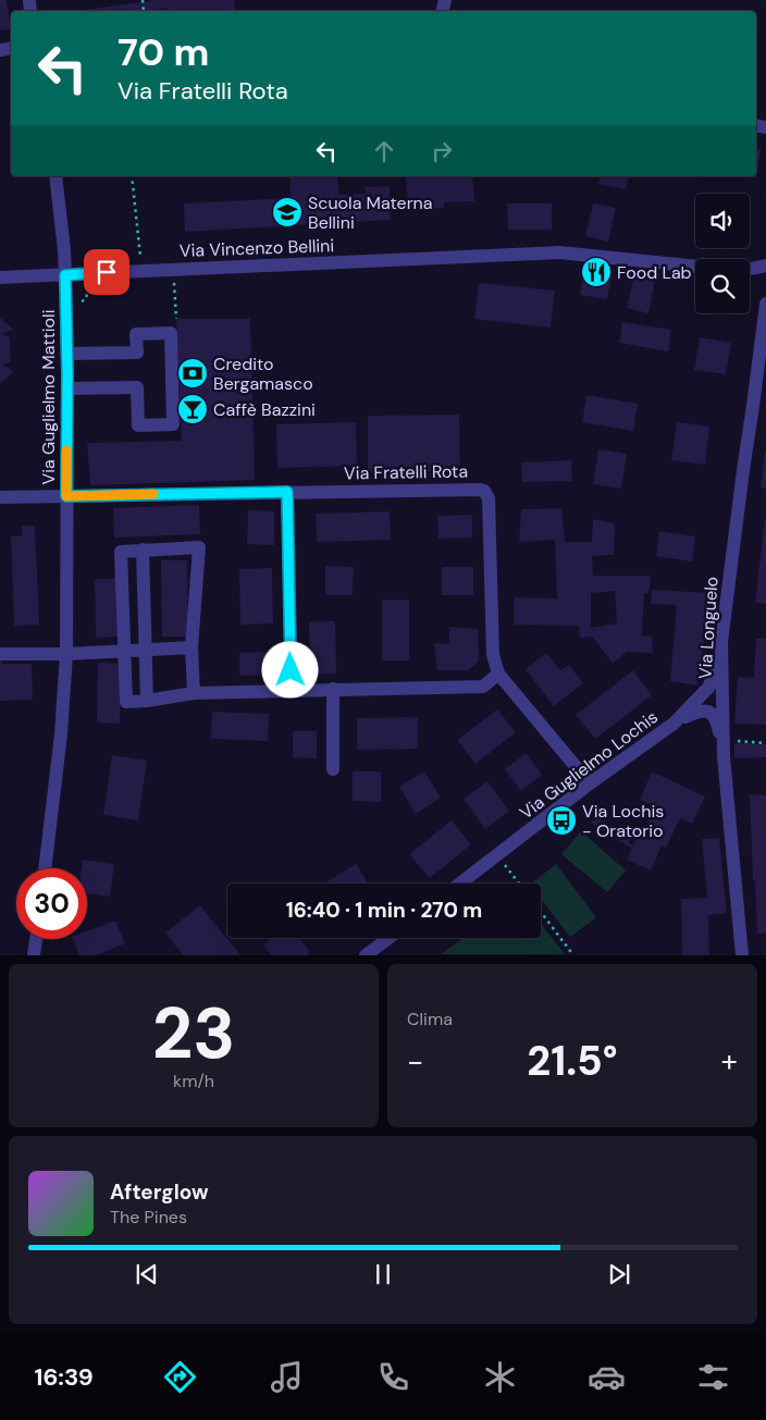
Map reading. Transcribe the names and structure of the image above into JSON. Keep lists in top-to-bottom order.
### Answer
{
  "streets": {
    "street": [
      "Via Vincenzo Bellini",
      "Via Guglielmo Mattioli",
      "Via Fratelli Rota",
      "Via Longuelo",
      "Via Guglielmo Lochis"
    ]
  },
  "crossings": [
    ["Via Vincenzo Bellini", "Via Guglielmo Mattioli"],
    ["Via Guglielmo Mattioli", "Via Fratelli Rota"],
    ["Via Fratelli Rota", "Via Guglielmo Lochis"],
    ["Via Longuelo", "Via Guglielmo Lochis"]
  ],
  "places": {
    "school or university": ["Scuola Materna Bellini"],
    "restaurant": ["Food Lab"],
    "bank": ["Credito Bergamasco"],
    "bar": ["Caffè Bazzini"],
    "bus stop": ["Via Lochis - Oratorio"]
  },
  "page": {
    "turn": ["70 m", "Via Fratelli Rota"],
    "limit": "30",
    "trip": "16:40 · 1 min · 270 m",
    "tile": [
      ["23", "km/h"],
      "Clima"
    ],
    "heat": ["−", "21.5°", "+"],
    "song": ["Afterglow", "The Pines"],
    "tabs": "16:39"
  }
}
